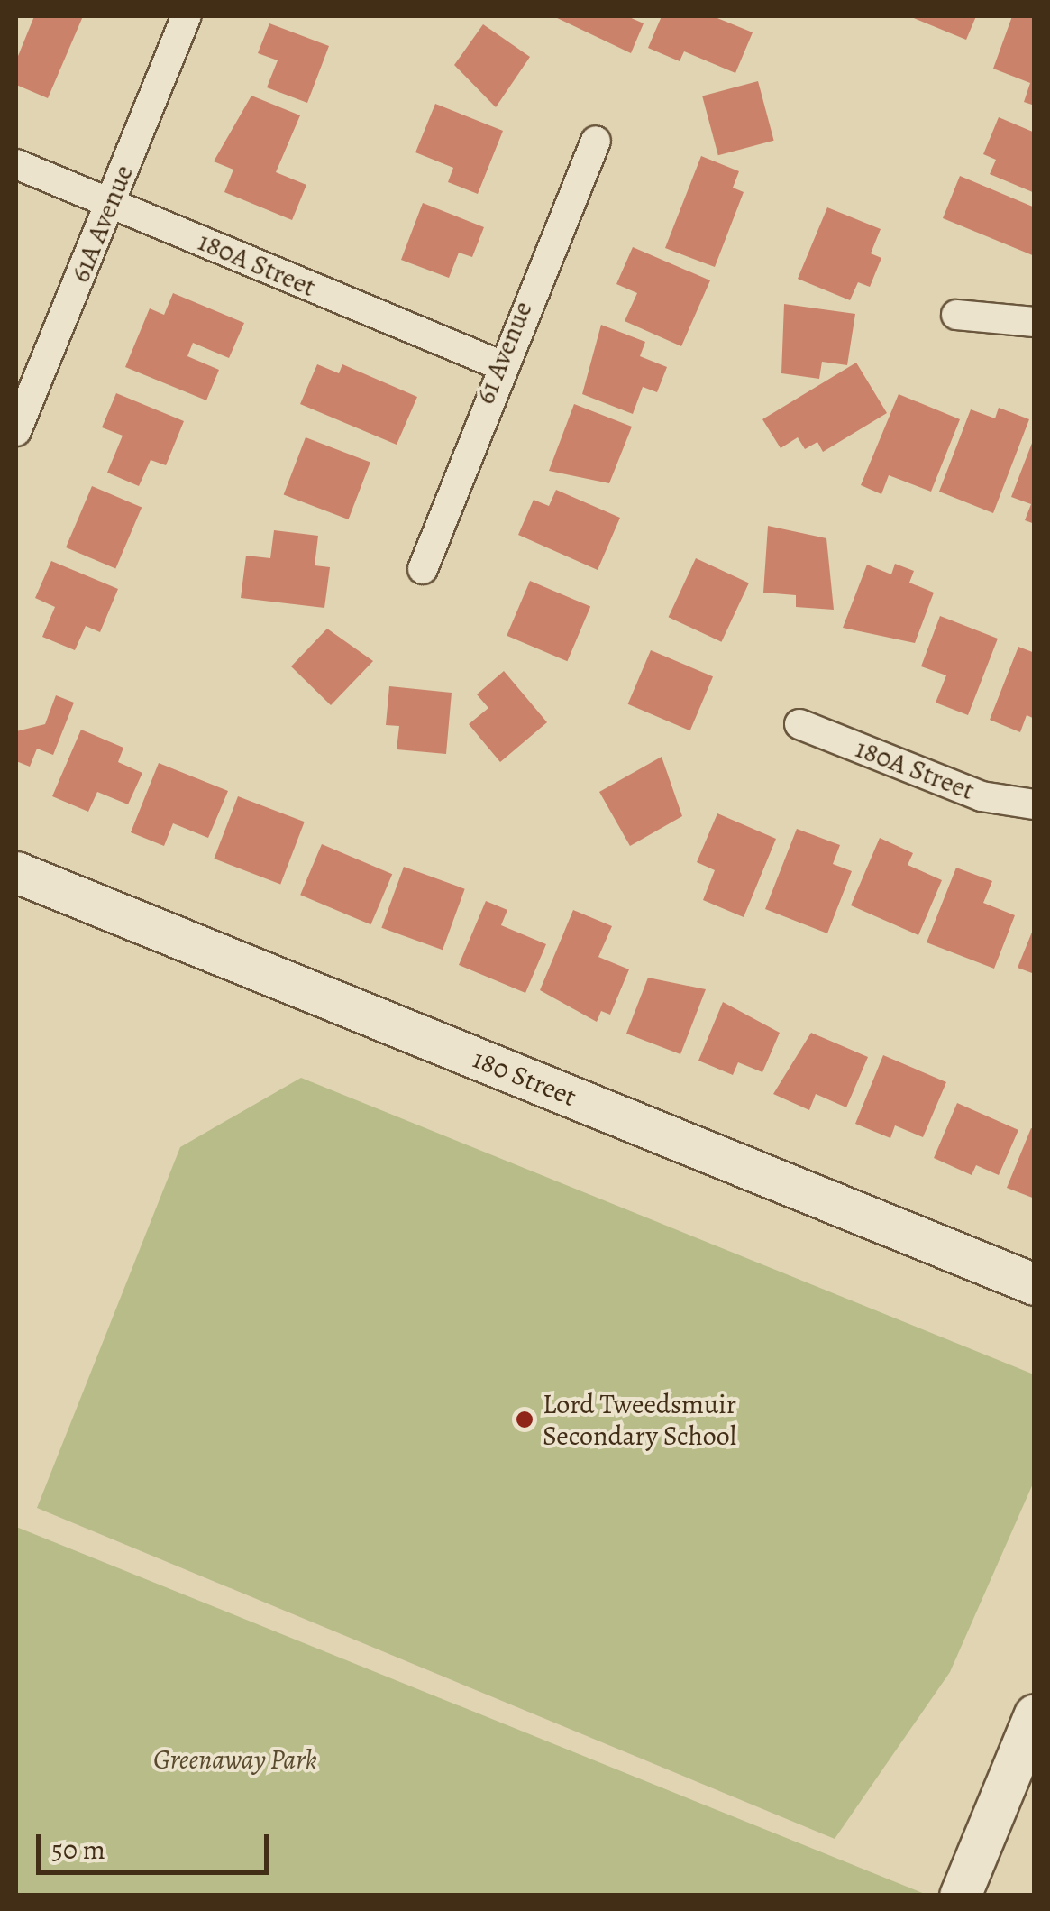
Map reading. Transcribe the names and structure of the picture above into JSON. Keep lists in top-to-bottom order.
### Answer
{
  "streets": {
    "street": [
      "61A Avenue",
      "180A Street",
      "61 Avenue",
      "180 Street"
    ]
  },
  "crossings": [
    ["61A Avenue", "180A Street"],
    ["180A Street", "61 Avenue"]
  ],
  "parks": ["Greenaway Park"],
  "places": ["Lord Tweedsmuir Secondary School"],
  "scale_bar": "50 m"
}
